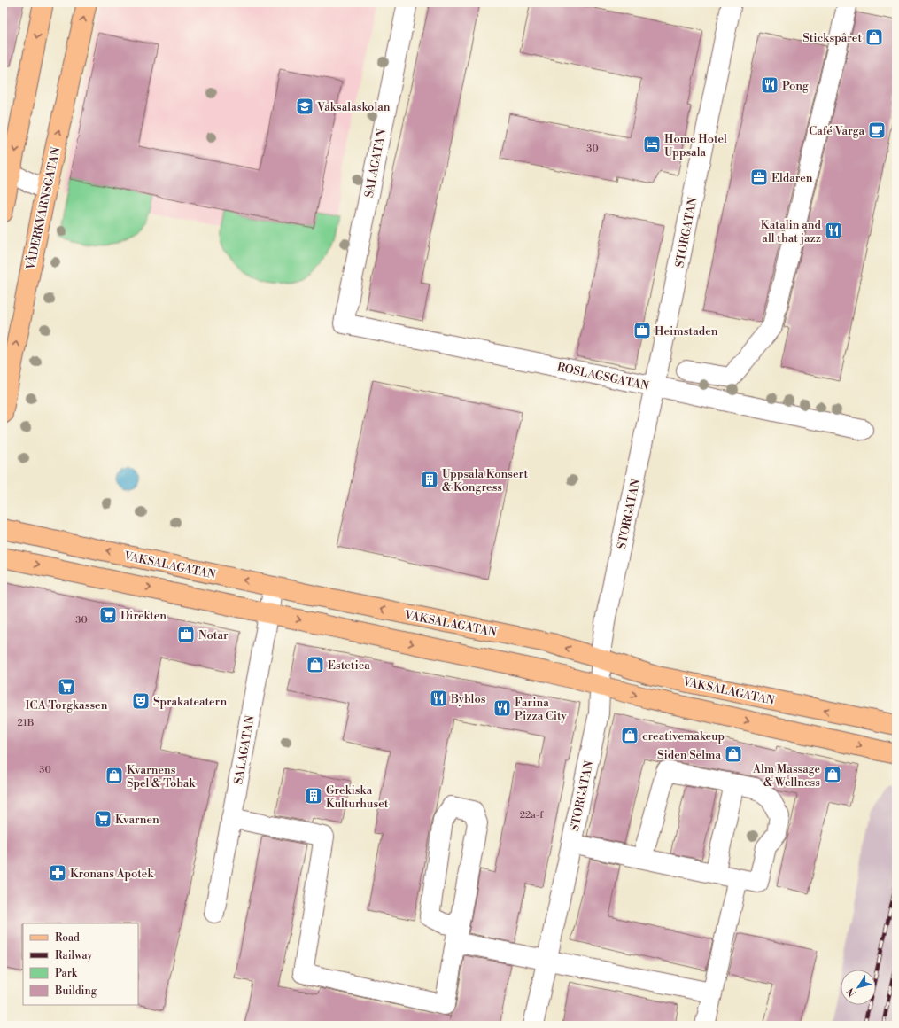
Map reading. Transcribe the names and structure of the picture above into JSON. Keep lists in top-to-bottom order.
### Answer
{
  "streets": {
    "main road": ["VÄDERKVARNSGATAN", "VAKSALAGATAN"],
    "street": ["SALAGATAN", "STORGATAN", "ROSLAGSGATAN"]
  },
  "crossings": [
    ["SALAGATAN", "ROSLAGSGATAN"],
    ["SALAGATAN", "VAKSALAGATAN"],
    ["STORGATAN", "ROSLAGSGATAN"],
    ["STORGATAN", "VAKSALAGATAN"]
  ],
  "places": {
    "shop": [
      "Stickspåret",
      "Estetica",
      "creativemakeup",
      "Siden Selma",
      "Alm Massage & Wellness",
      "Kvarnens Spel & Tobak"
    ],
    "restaurant": [
      "Pong",
      "Katalin and all that jazz",
      "Byblos",
      "Farina Pizza City"
    ],
    "school or university": ["Vaksalaskolan"],
    "cafe": ["Café Varga"],
    "hotel": ["Home Hotel Uppsala"],
    "office": ["Eldaren", "Heimstaden", "Notar"],
    "building": ["Uppsala Konsert & Kongress", "Grekiska Kulturhuset"],
    "supermarket": ["Direkten", "ICA Torgkassen", "Kvarnen"],
    "theatre": ["Sprakateatern"],
    "pharmacy": ["Kronans Apotek"]
  },
  "house_numbers": [
    "30",
    "30",
    "21B",
    "30",
    "22a-f"
  ],
  "legend": [
    "Road",
    "Railway",
    "Park",
    "Building"
  ],
  "north": "bottom left"
}
